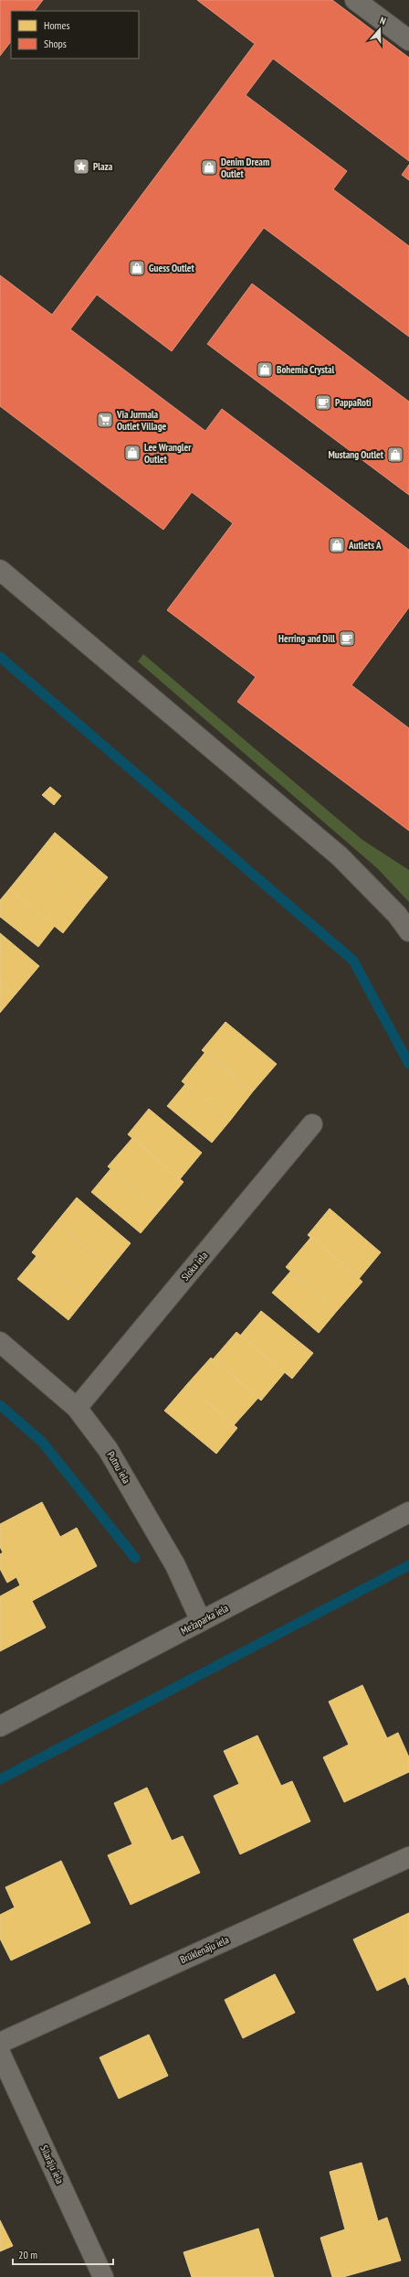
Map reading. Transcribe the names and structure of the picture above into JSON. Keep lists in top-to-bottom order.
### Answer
{
  "streets": {
    "street": [
      "Sloku iela",
      "Putnu iela",
      "Mežaparka iela",
      "Brūklenāju iela",
      "Silarāju iela"
    ]
  },
  "crossings": [
    ["Sloku iela", "Putnu iela"],
    ["Putnu iela", "Mežaparka iela"]
  ],
  "places": {
    "place": ["Plaza"],
    "shop": [
      "Denim Dream Outlet",
      "Guess Outlet",
      "Bohemia Crystal",
      "Lee Wrangler Outlet",
      "Mustang Outlet",
      "Autlets A"
    ],
    "cafe": ["PappaRoti", "Herring and Dill"],
    "supermarket": ["Via Jurmala Outlet Village"]
  },
  "legend": ["Homes", "Shops"],
  "scale_bar": "20 m",
  "north": "top"
}
